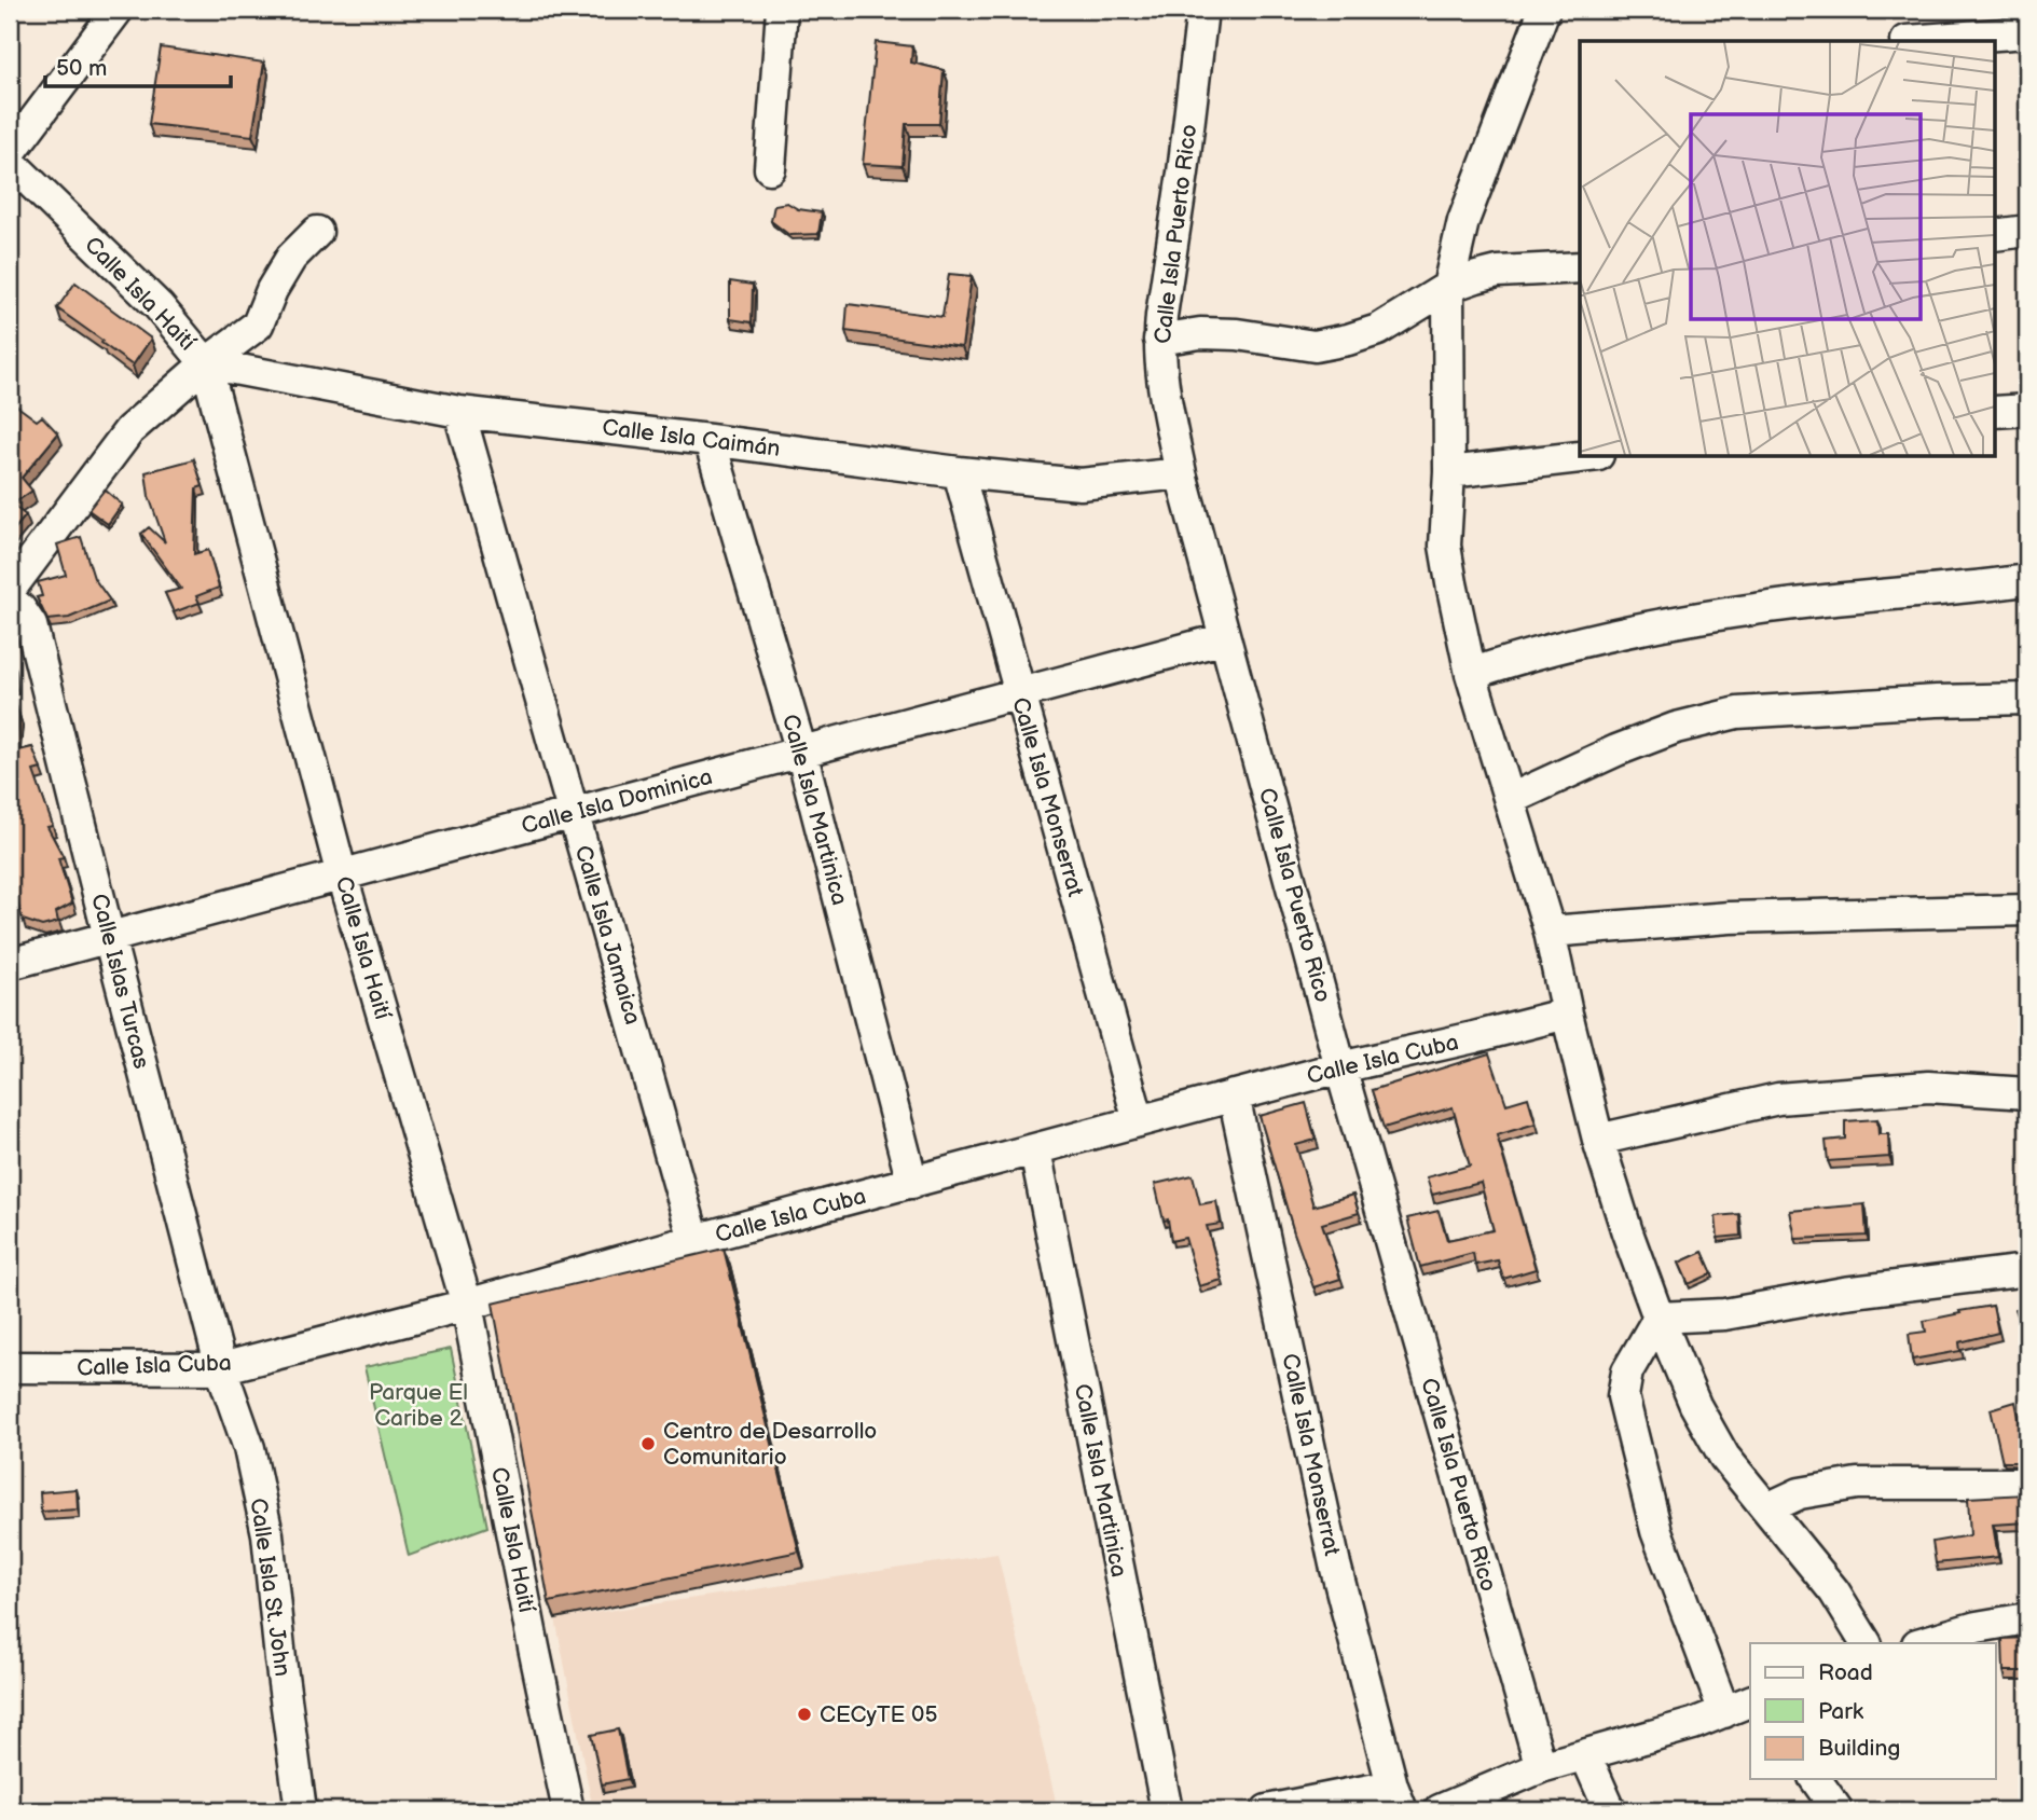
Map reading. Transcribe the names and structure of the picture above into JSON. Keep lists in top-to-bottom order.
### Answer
{
  "streets": {
    "street": [
      "Calle Isla Puerto Rico",
      "Calle Isla Haití",
      "Calle Isla Caimán",
      "Calle Isla Monserrat",
      "Calle Isla Dominica",
      "Calle Isla Martinica",
      "Calle Isla Jamaica",
      "Calle Islas Turcas",
      "Calle Isla Cuba",
      "Calle Isla St. John"
    ]
  },
  "crossings": [
    ["Calle Isla Puerto Rico", "Calle Isla Caimán"],
    ["Calle Isla Puerto Rico", "Calle Isla Dominica"],
    ["Calle Isla Puerto Rico", "Calle Isla Cuba"],
    ["Calle Isla Haití", "Calle Isla Caimán"],
    ["Calle Isla Haití", "Calle Isla Dominica"],
    ["Calle Isla Haití", "Calle Isla Cuba"],
    ["Calle Isla Caimán", "Calle Isla Monserrat"],
    ["Calle Isla Caimán", "Calle Isla Martinica"],
    ["Calle Isla Caimán", "Calle Isla Jamaica"],
    ["Calle Isla Monserrat", "Calle Isla Dominica"],
    ["Calle Isla Monserrat", "Calle Isla Cuba"],
    ["Calle Isla Dominica", "Calle Isla Martinica"],
    ["Calle Isla Dominica", "Calle Isla Jamaica"],
    ["Calle Isla Dominica", "Calle Islas Turcas"],
    ["Calle Isla Martinica", "Calle Isla Cuba"],
    ["Calle Isla Jamaica", "Calle Isla Cuba"],
    ["Calle Islas Turcas", "Calle Isla Cuba"],
    ["Calle Islas Turcas", "Calle Isla St. John"],
    ["Calle Isla Cuba", "Calle Isla St. John"]
  ],
  "parks": ["Parque El Caribe 2"],
  "places": ["Centro de Desarrollo Comunitario", "CECyTE 05"],
  "legend": ["Road", "Park", "Building"],
  "scale_bar": "50 m"
}
